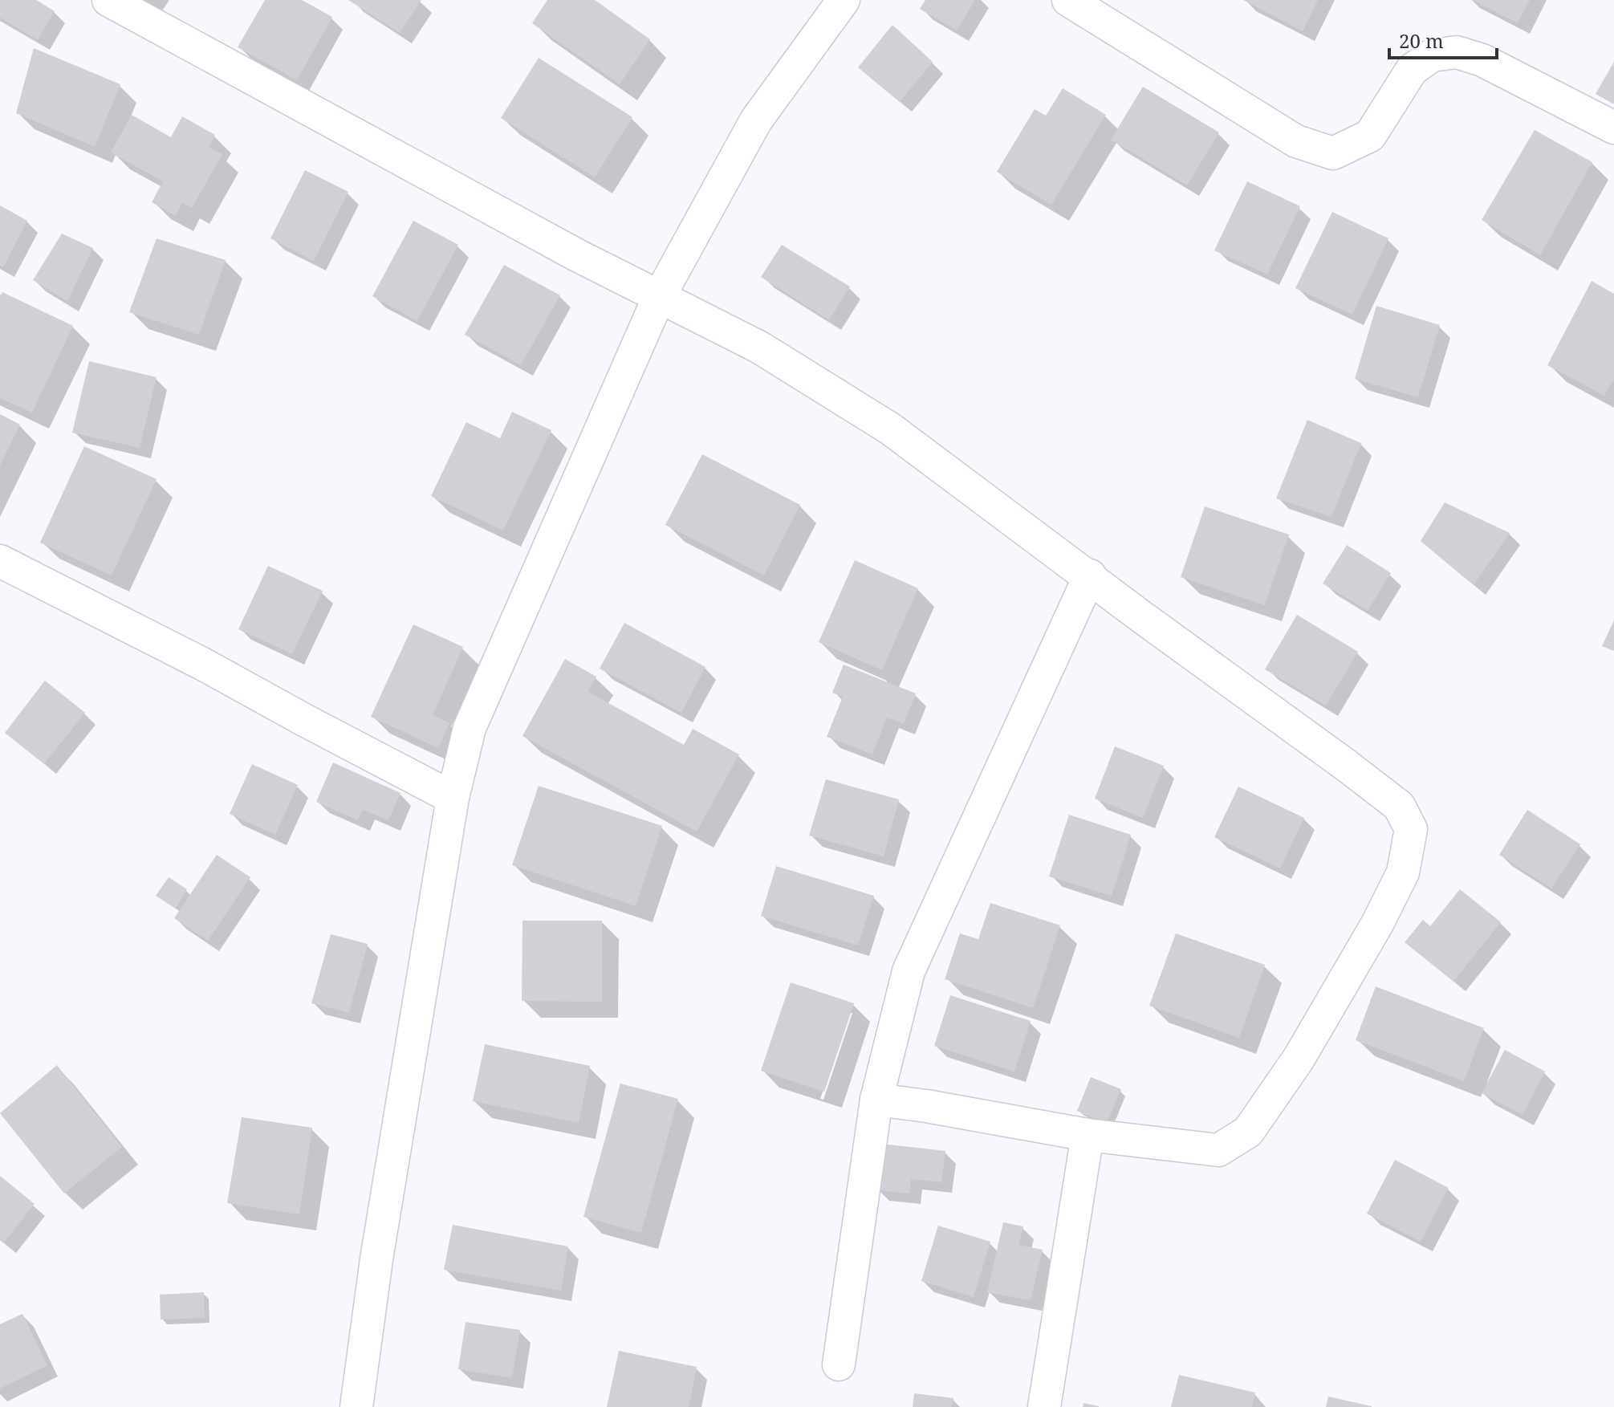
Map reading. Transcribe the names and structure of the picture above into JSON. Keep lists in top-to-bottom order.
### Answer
{
  "scale_bar": "20 m"
}
